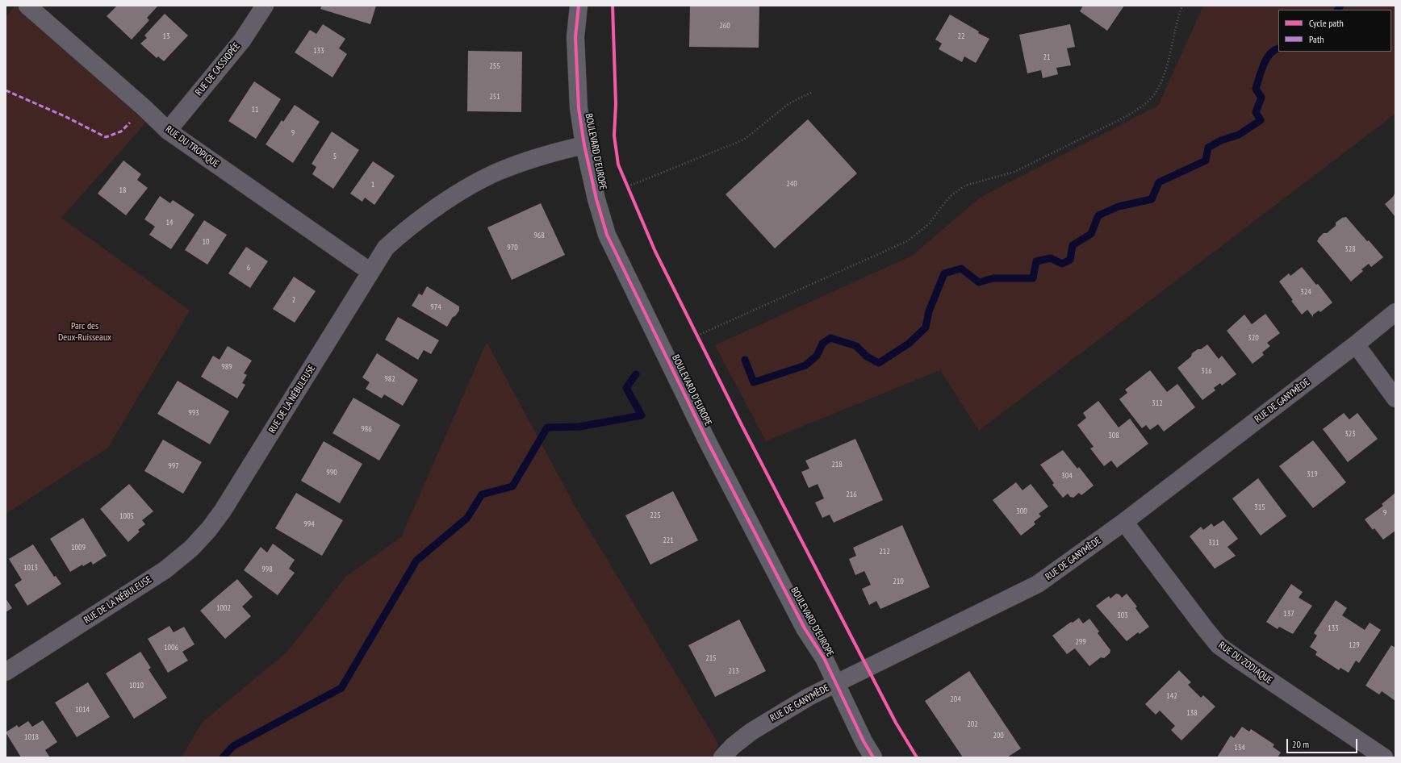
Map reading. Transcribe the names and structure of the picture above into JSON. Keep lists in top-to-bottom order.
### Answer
{
  "streets": {
    "street": [
      "RUE DE CASSIOPÉE",
      "RUE DU TROPIQUE",
      "BOULEVARD D'EUROPE",
      "RUE DE LA NÉBULEUSE",
      "RUE DE GANYMÈDE",
      "RUE DU ZODIAQUE"
    ]
  },
  "crossings": [
    ["RUE DE CASSIOPÉE", "RUE DU TROPIQUE"],
    ["RUE DU TROPIQUE", "RUE DE LA NÉBULEUSE"],
    ["BOULEVARD D'EUROPE", "RUE DE LA NÉBULEUSE"],
    ["BOULEVARD D'EUROPE", "RUE DE GANYMÈDE"],
    ["RUE DE GANYMÈDE", "RUE DU ZODIAQUE"]
  ],
  "parks": ["Parc des Deux-Ruisseaux"],
  "house_numbers": [
    "260",
    "13",
    "22",
    "133",
    "21",
    "255",
    "251",
    "11",
    "9",
    "5",
    "240",
    "1",
    "18",
    "14",
    "968",
    "10",
    "970",
    "328",
    "6",
    "324",
    "2",
    "974",
    "320",
    "989",
    "316",
    "982",
    "312",
    "993",
    "986",
    "323",
    "308",
    "218",
    "997",
    "990",
    "319",
    "304",
    "216",
    "315",
    "300",
    "9",
    "225",
    "1005",
    "994",
    "221",
    "311",
    "1009",
    "212",
    "1013",
    "998",
    "210",
    "1002",
    "137",
    "303",
    "133",
    "299",
    "129",
    "1006",
    "215",
    "213",
    "1010",
    "142",
    "204",
    "1014",
    "138",
    "202",
    "200",
    "1018",
    "134"
  ],
  "legend": ["Cycle path", "Path"],
  "scale_bar": "20 m"
}
